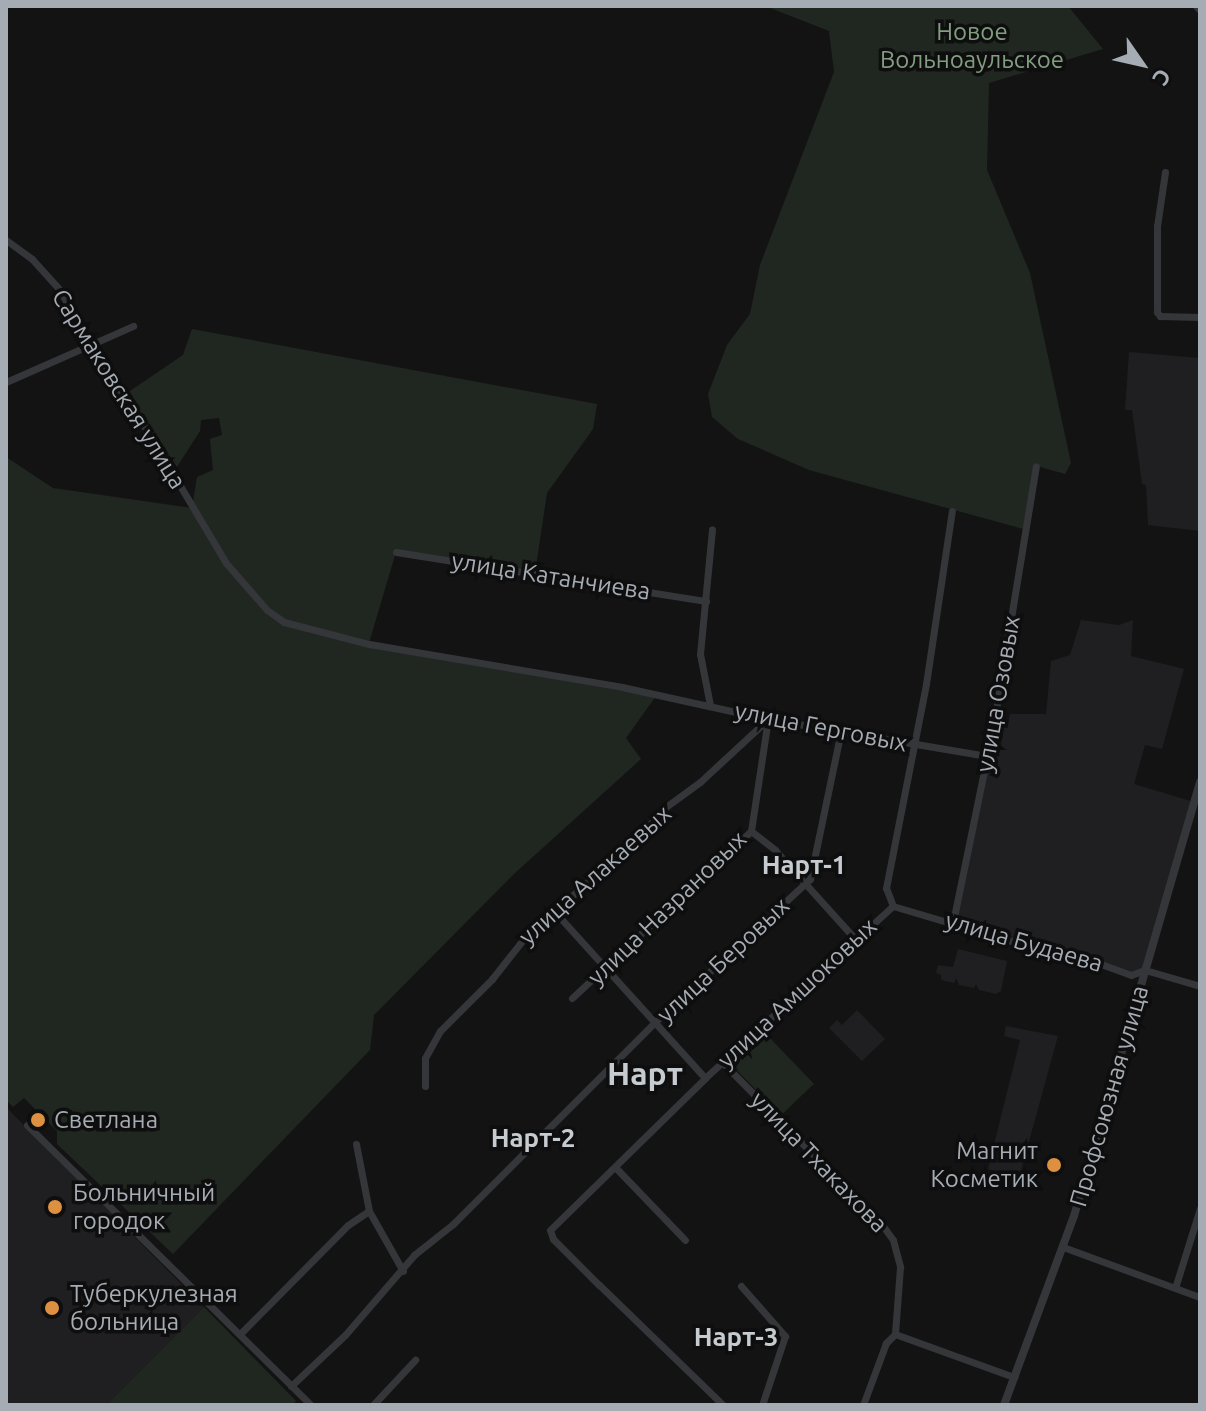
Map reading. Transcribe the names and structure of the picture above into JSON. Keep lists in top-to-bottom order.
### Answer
{
  "streets": {
    "street": [
      "Сармаковская улица",
      "улица Катанчиева",
      "улица Озовых",
      "улица Герговых",
      "улица Алакаевых",
      "улица Назрановых",
      "улица Будаева",
      "улица Беровых",
      "улица Амшоковых",
      "Профсоюзная улица",
      "улица Тхакахова"
    ]
  },
  "crossings": [
    ["Сармаковская улица", "улица Герговых"],
    ["улица Озовых", "улица Герговых"],
    ["улица Озовых", "улица Будаева"],
    ["улица Герговых", "улица Алакаевых"],
    ["улица Герговых", "улица Назрановых"],
    ["улица Герговых", "улица Беровых"],
    ["улица Герговых", "улица Амшоковых"],
    ["улица Алакаевых", "улица Назрановых"],
    ["улица Будаева", "улица Амшоковых"],
    ["улица Будаева", "Профсоюзная улица"],
    ["улица Амшоковых", "улица Тхакахова"]
  ],
  "districts": [
    "Нарт-1",
    "Нарт",
    "Нарт-2",
    "Нарт-3"
  ],
  "parks": ["Новое Вольноаульское"],
  "places": [
    "Светлана",
    "Магнит Косметик",
    "Больничный городок",
    "Туберкулезная больница"
  ],
  "north": "bottom right"
}
